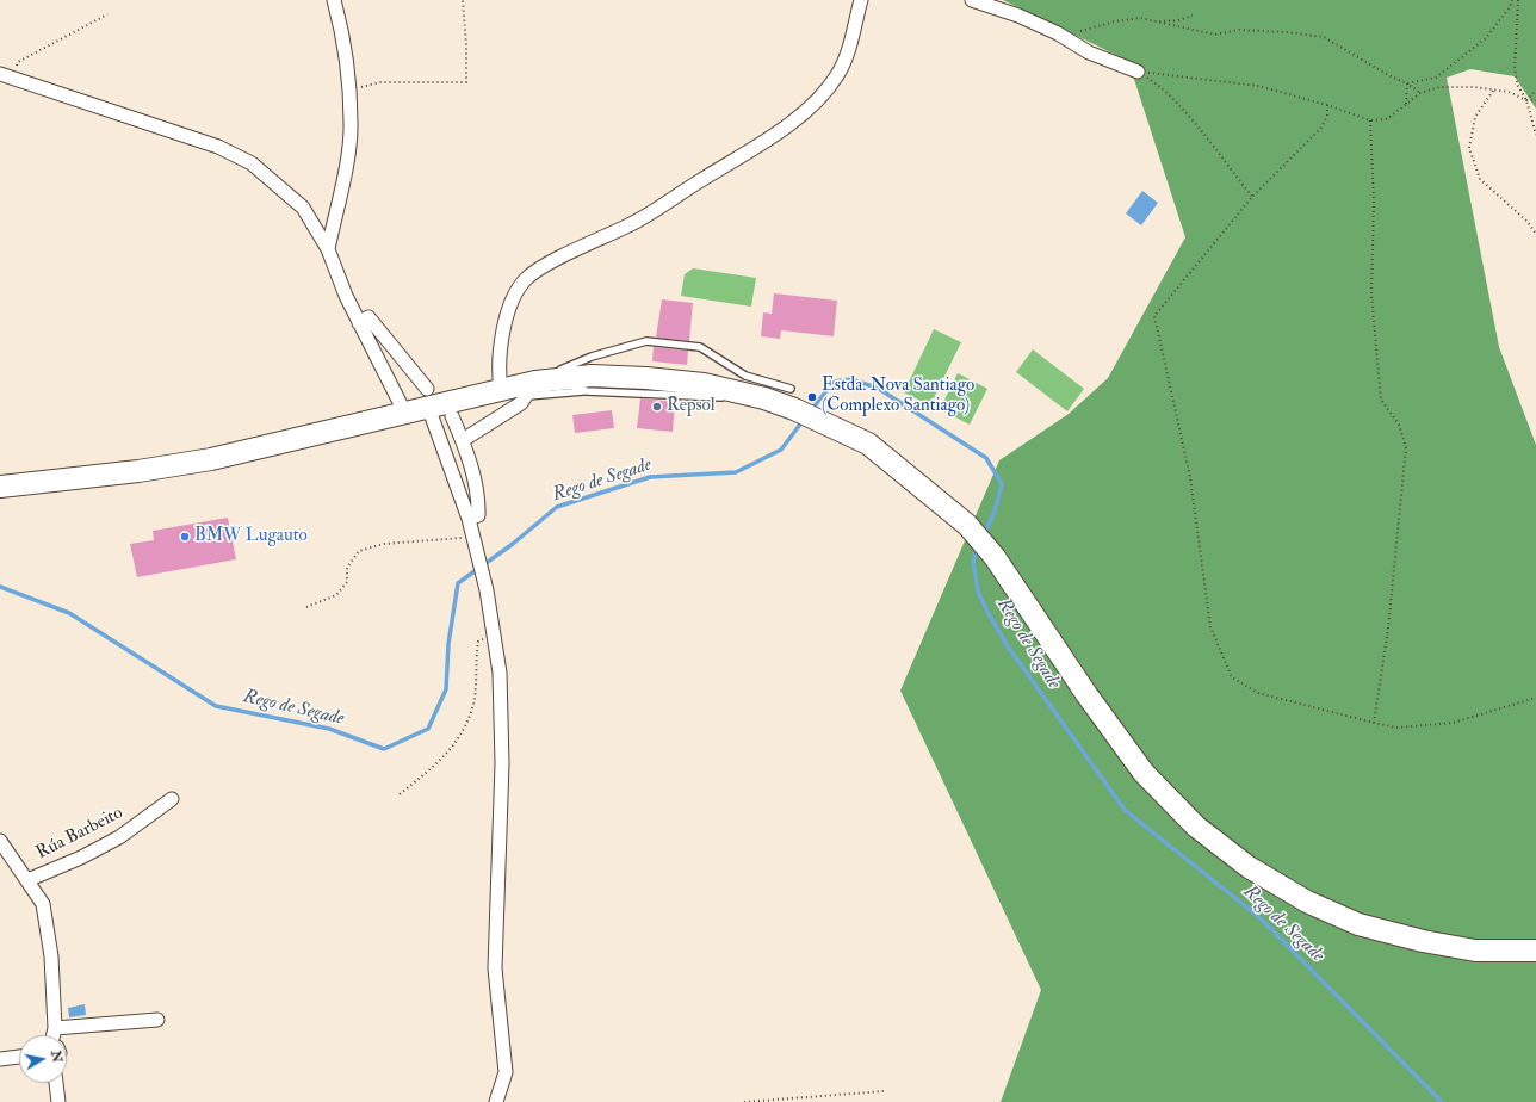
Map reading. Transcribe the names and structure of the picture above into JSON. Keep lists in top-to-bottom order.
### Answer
{
  "streets": {
    "street": ["Rúa Barbeito"]
  },
  "water": ["Rego de Segade"],
  "places": ["Estda. Nova Santiago (Complexo Santiago)", "Repsol", "BMW Lugauto"],
  "north": "right"
}
